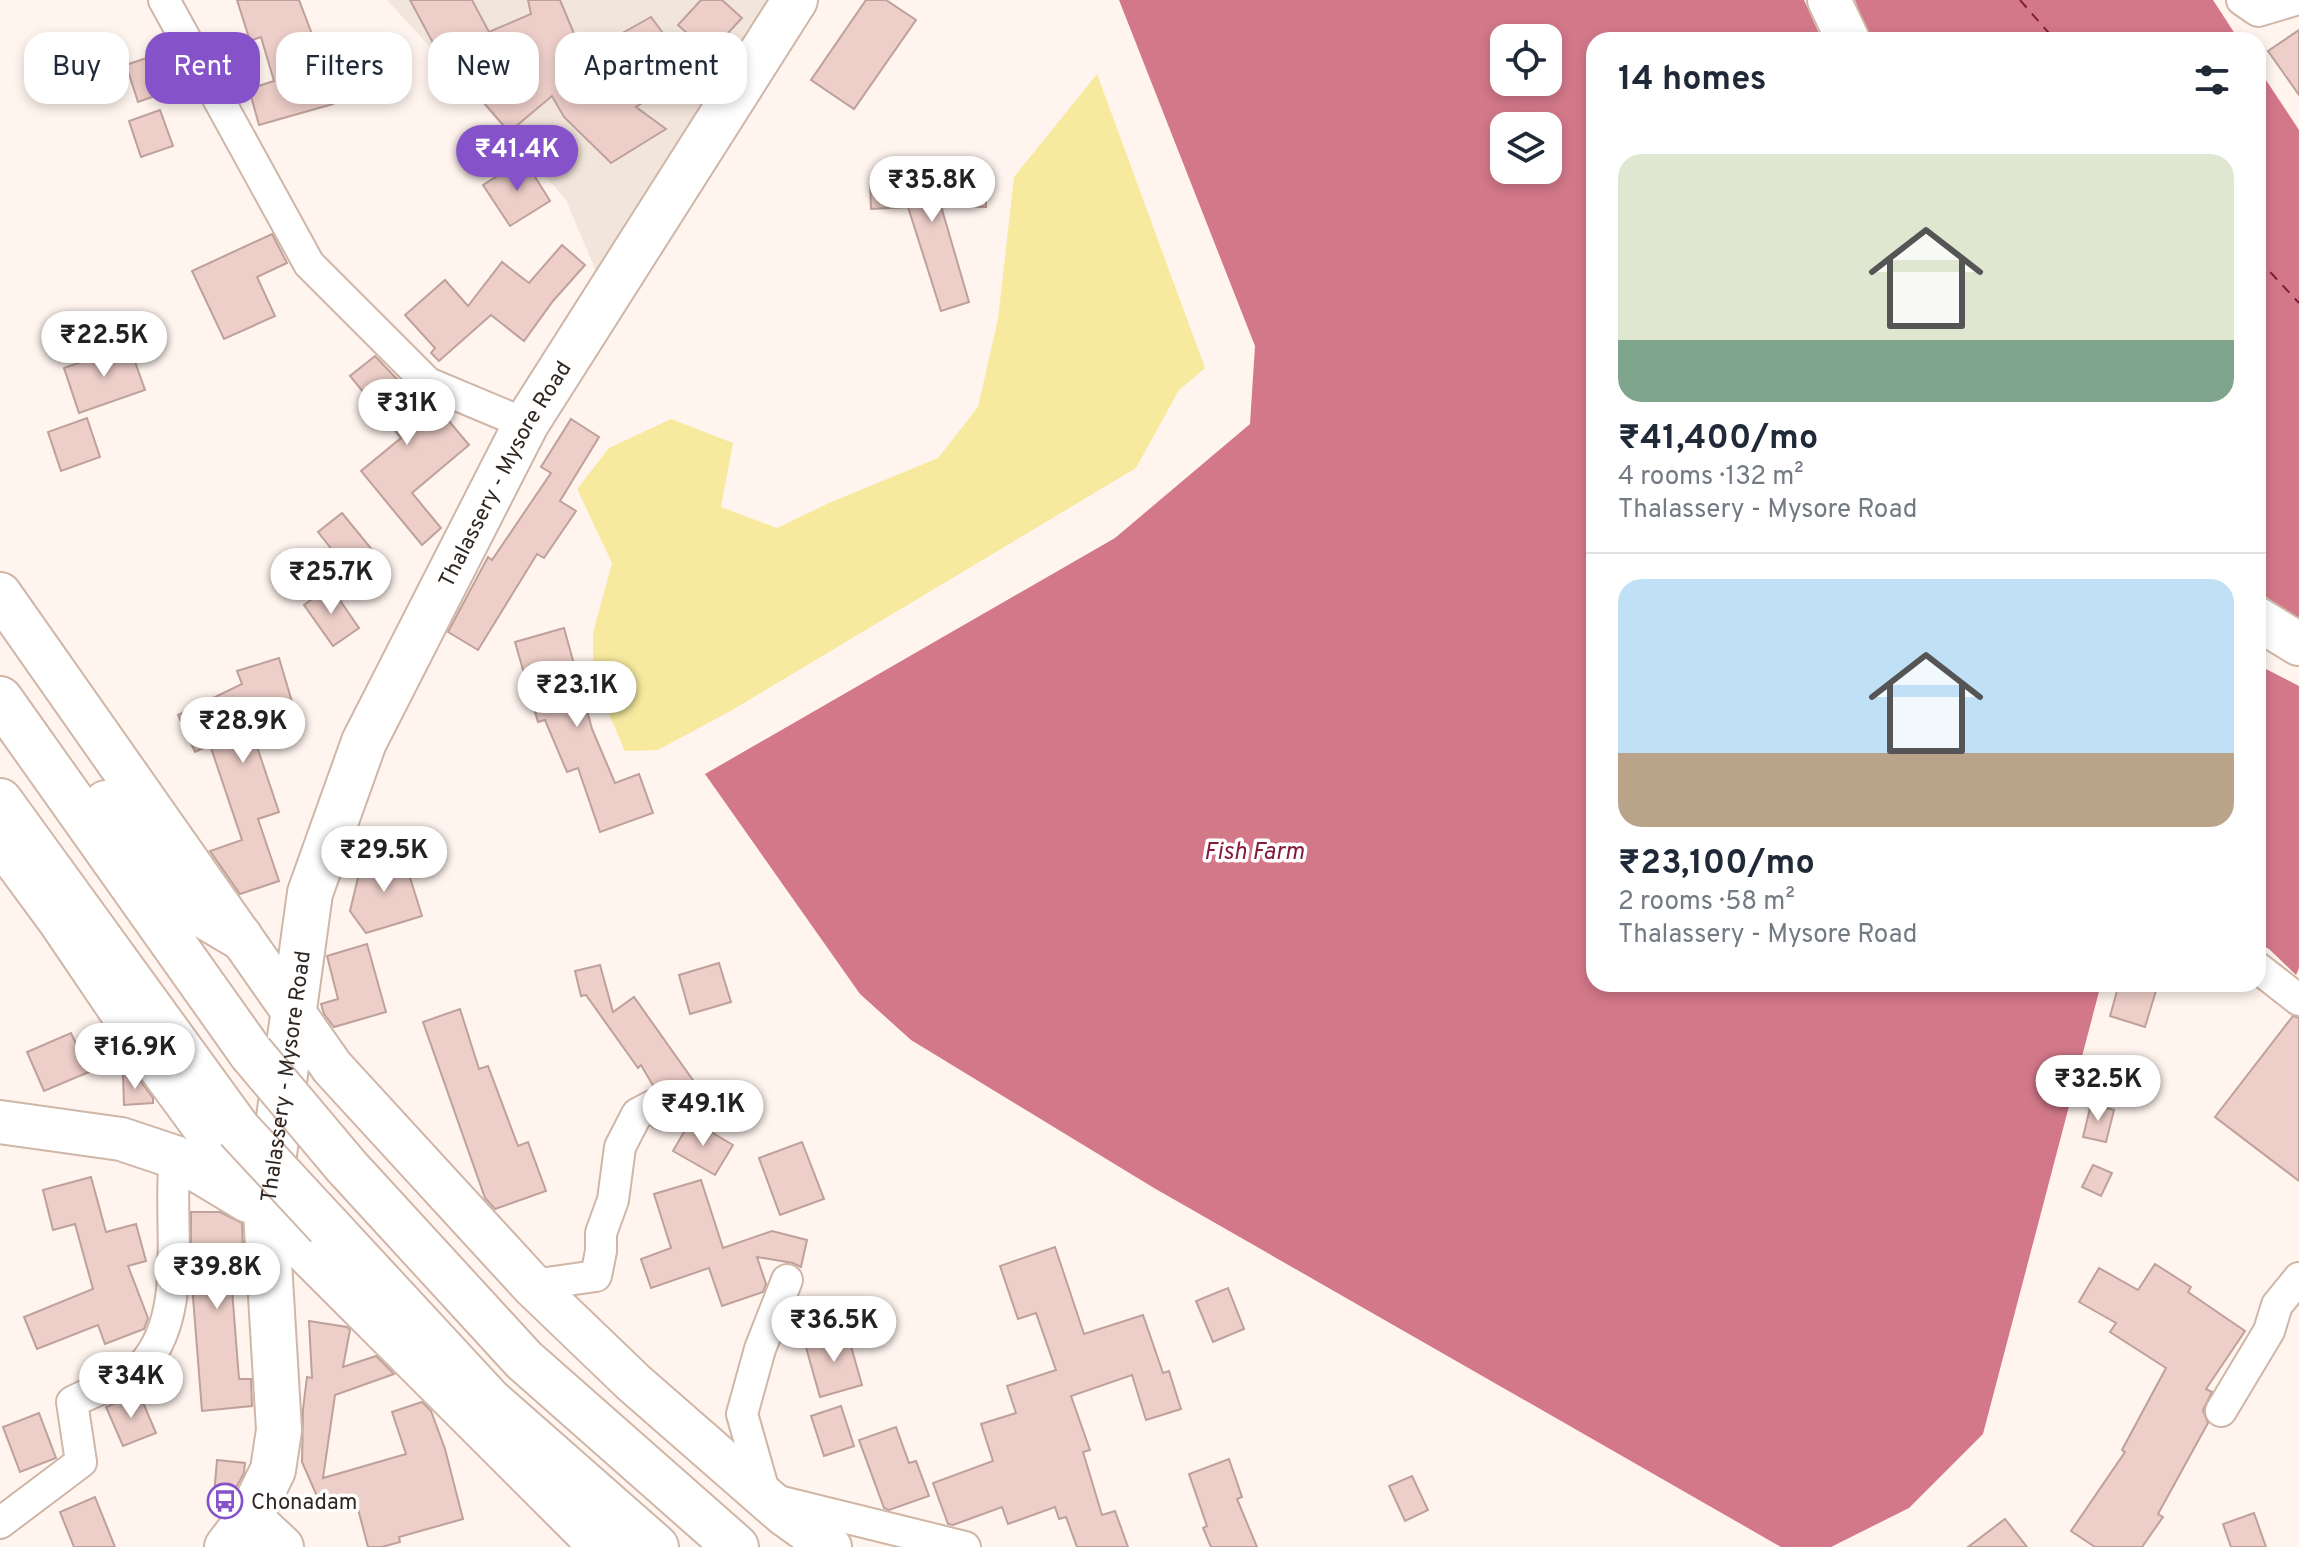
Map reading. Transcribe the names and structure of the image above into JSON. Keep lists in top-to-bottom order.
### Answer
{
  "streets": {
    "main road": ["Thalassery - Mysore Road"]
  },
  "water": ["Fish Farm"],
  "places": {
    "bus stop": ["Chonadam"]
  },
  "page": {
    "chip": [
      "Buy",
      "Rent",
      "Filters",
      "New",
      "Apartment"
    ],
    "heading": "14 homes",
    "price": [
      "₹41.4K",
      "₹35.8K",
      "₹22.5K",
      "₹31K",
      "₹25.7K",
      "₹23.1K",
      "₹28.9K",
      "₹29.5K",
      "₹16.9K",
      "₹32.5K",
      "₹49.1K",
      "₹39.8K",
      "₹36.5K",
      "₹34K"
    ],
    "list": [
      {
        "name": "₹41,400/mo",
        "note": "4 rooms · 132 m² · Thalassery - Mysore Road"
      },
      {
        "name": "₹23,100/mo",
        "note": "2 rooms · 58 m² · Thalassery - Mysore Road"
      }
    ]
  }
}
